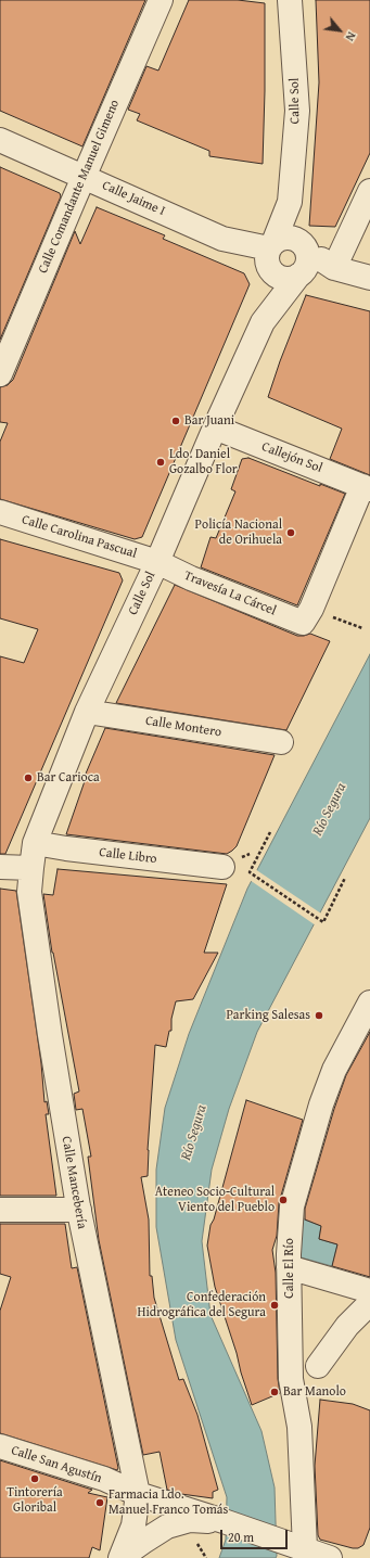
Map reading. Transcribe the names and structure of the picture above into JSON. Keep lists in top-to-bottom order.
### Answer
{
  "streets": {
    "street": [
      "Calle Sol",
      "Calle Comandante Manuel Gimeno",
      "Calle Jaime I",
      "Callejón Sol",
      "Calle Carolina Pascual",
      "Travesía La Cárcel",
      "Calle Montero",
      "Calle Libro",
      "Calle Mancebería",
      "Calle El Río",
      "Calle San Agustín"
    ]
  },
  "crossings": [
    ["Calle Sol", "Calle Jaime I"],
    ["Calle Sol", "Callejón Sol"],
    ["Calle Sol", "Calle Carolina Pascual"],
    ["Calle Sol", "Travesía La Cárcel"],
    ["Calle Sol", "Calle Montero"],
    ["Calle Sol", "Calle Libro"],
    ["Calle Sol", "Calle Mancebería"],
    ["Calle Comandante Manuel Gimeno", "Calle Jaime I"],
    ["Calle Carolina Pascual", "Travesía La Cárcel"],
    ["Calle Mancebería", "Calle San Agustín"],
    ["Calle El Río", "Calle San Agustín"]
  ],
  "water": ["Río Segura"],
  "places": [
    "Bar Juani",
    "Ldo. Daniel Gozalbo Flor",
    "Policía Nacional de Orihuela",
    "Bar Carioca",
    "Parking Salesas",
    "Ateneo Socio-Cultural Viento del Pueblo",
    "Confederación Hidrográfica del Segura",
    "Bar Manolo",
    "Tintorería Gloribal",
    "Farmacia Ldo. Manuel Franco Tomás"
  ],
  "scale_bar": "20 m",
  "north": "bottom right"
}
